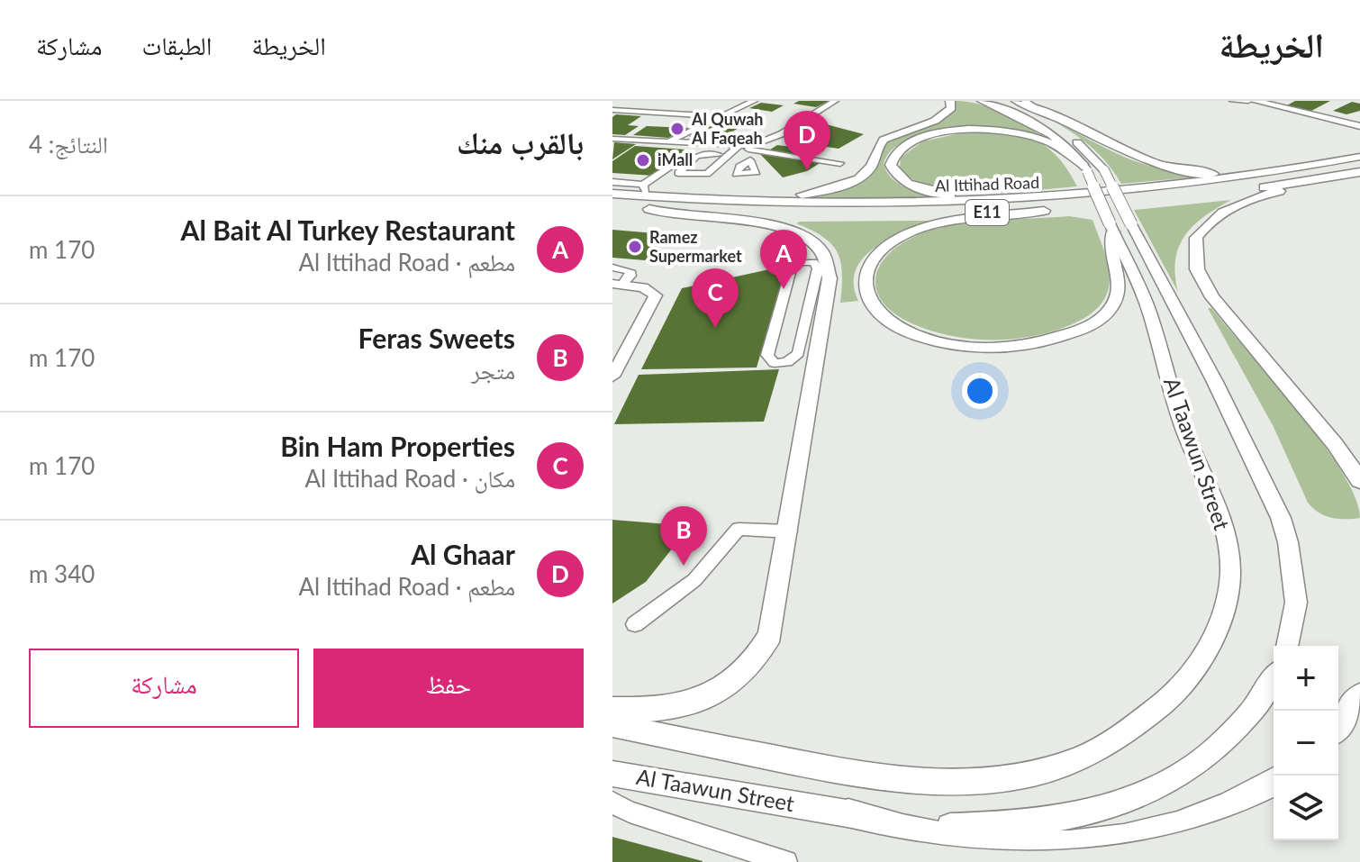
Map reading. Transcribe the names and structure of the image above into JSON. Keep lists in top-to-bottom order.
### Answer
{
  "streets": {
    "highway": ["Al Ittihad Road", "E11"],
    "main road": ["Al Taawun Street"]
  },
  "places": ["Al Quwah Al Faqeah", "iMall", "Ramez Supermarket"],
  "page": {
    "header": "الخريطة",
    "nav": ["الخريطة", "الطبقات", "مشاركة"],
    "heading": ["بالقرب منك", "النتائج: 4"],
    "pins": [
      "D",
      "A",
      "C",
      "B"
    ],
    "list": [
      {
        "mark": "A",
        "name": "Al Bait Al Turkey Restaurant",
        "note": "مطعم · Al Ittihad Road",
        "value": "170 m"
      },
      {
        "mark": "B",
        "name": "Feras Sweets",
        "note": "متجر",
        "value": "170 m"
      },
      {
        "mark": "C",
        "name": "Bin Ham Properties",
        "note": "مكان · Al Ittihad Road",
        "value": "170 m"
      },
      {
        "mark": "D",
        "name": "Al Ghaar",
        "note": "مطعم · Al Ittihad Road",
        "value": "340 m"
      }
    ],
    "buttons": ["حفظ", "مشاركة"],
    "map_buttons": ["+", "−"]
  }
}
